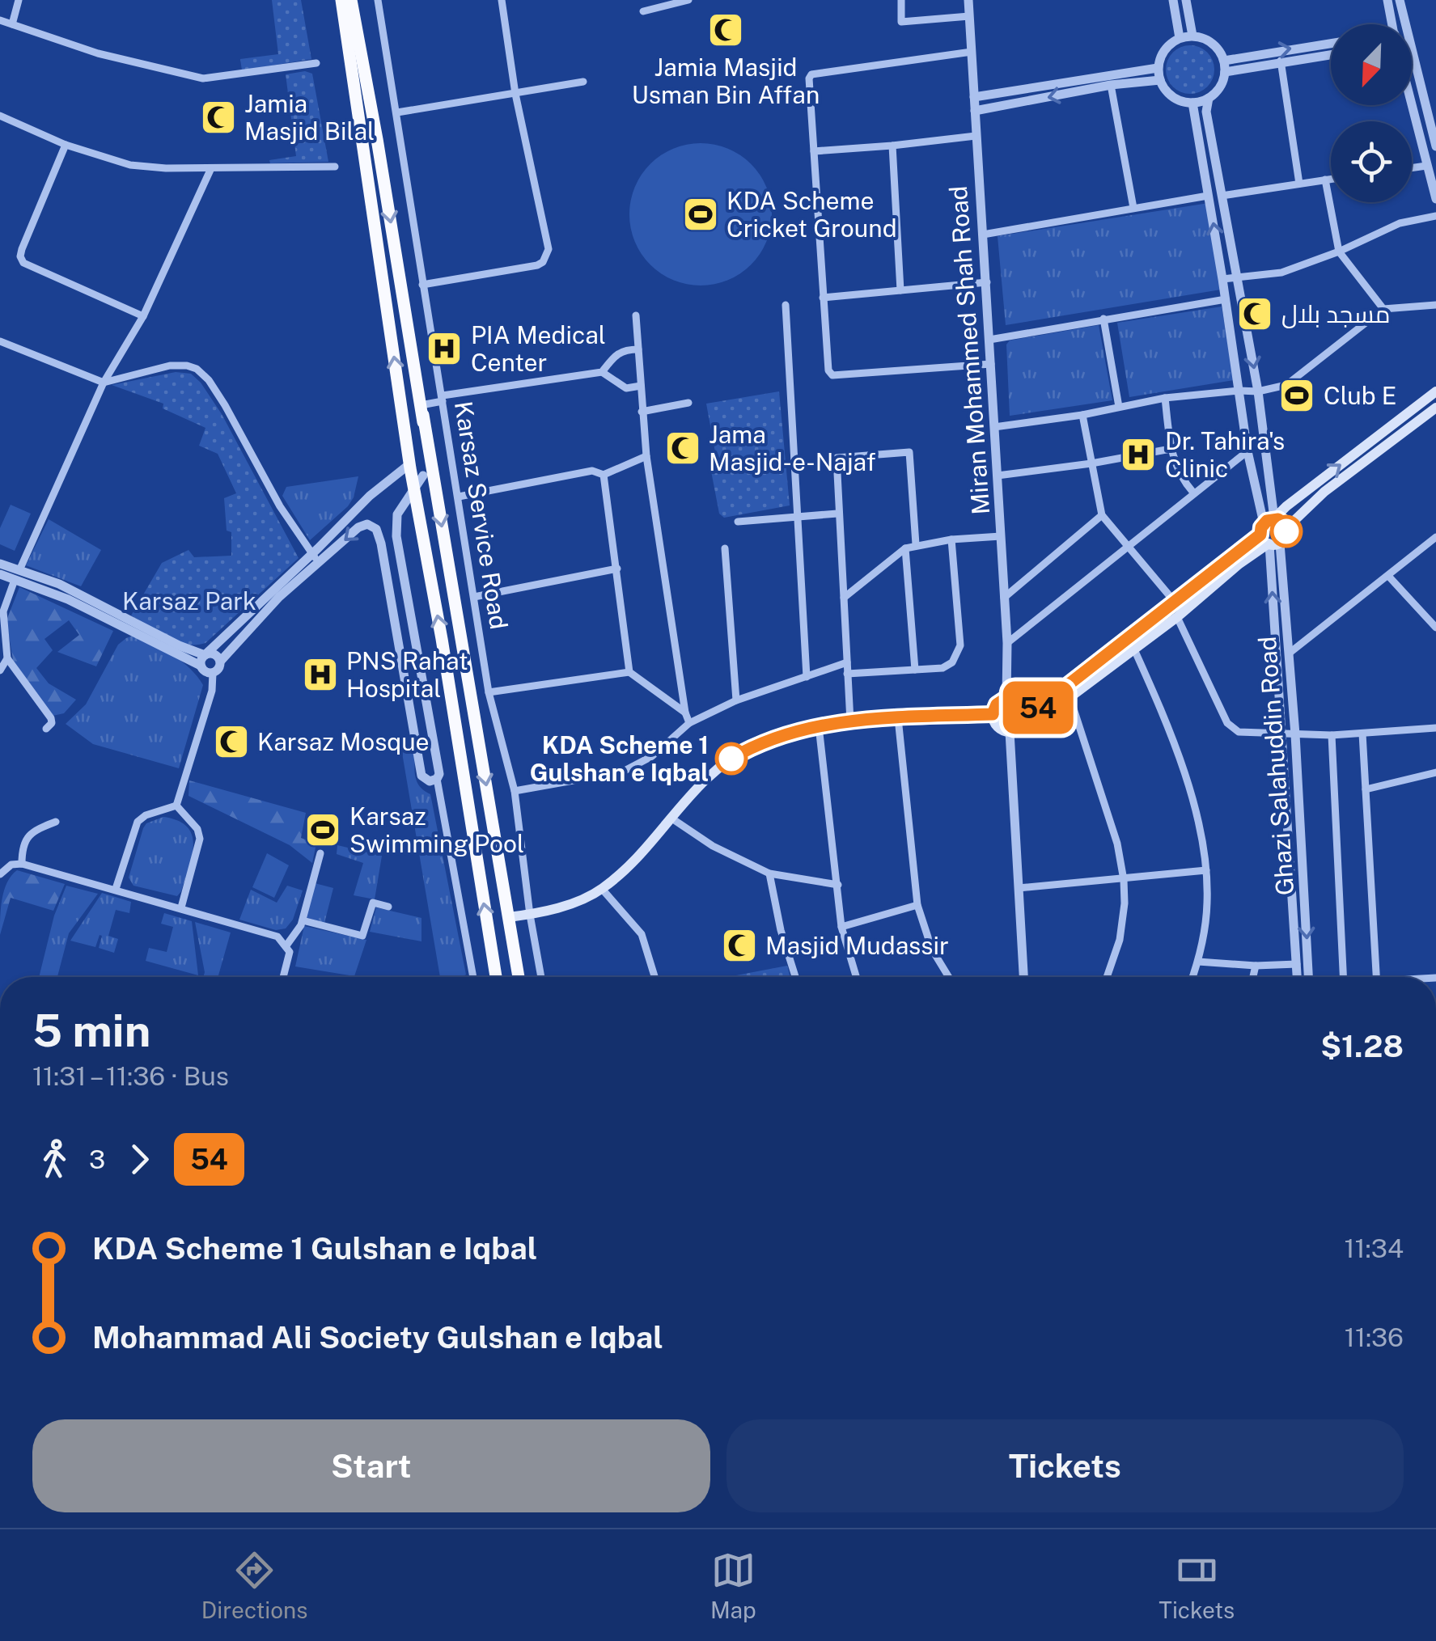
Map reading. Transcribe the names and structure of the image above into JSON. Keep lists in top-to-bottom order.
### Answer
{
  "streets": {
    "street": ["Miran Mohammed Shah Road", "Karsaz Service Road", "Ghazi Salahuddin Road"]
  },
  "parks": ["Karsaz Park"],
  "places": {
    "mosque": [
      "Jamia Masjid Usman Bin Affan",
      "Jamia Masjid Bilal",
      "مسجد بلال",
      "Jama Masjid-e-Najaf",
      "Karsaz Mosque",
      "Masjid Mudassir"
    ],
    "sports": ["KDA Scheme Cricket Ground", "Club E", "Karsaz Swimming Pool"],
    "hospital": ["PIA Medical Center", "Dr. Tahira's Clinic", "PNS Rahat Hospital"],
    "other": ["KDA Scheme 1 Gulshan e Iqbal"]
  },
  "lines": ["bus line 54"],
  "north": "bottom left",
  "page": {
    "on_map": "54",
    "heading": ["5 min", "11:31 – 11:36 · Bus", "$1.28"],
    "legs": ["3", "54"],
    "list": [
      {
        "name": "KDA Scheme 1 Gulshan e Iqbal",
        "value": "11:34"
      },
      {
        "name": "Mohammad Ali Society Gulshan e Iqbal",
        "value": "11:36"
      }
    ],
    "buttons": ["Start", "Tickets"],
    "tabs": ["Directions", "Map", "Tickets"]
  }
}
